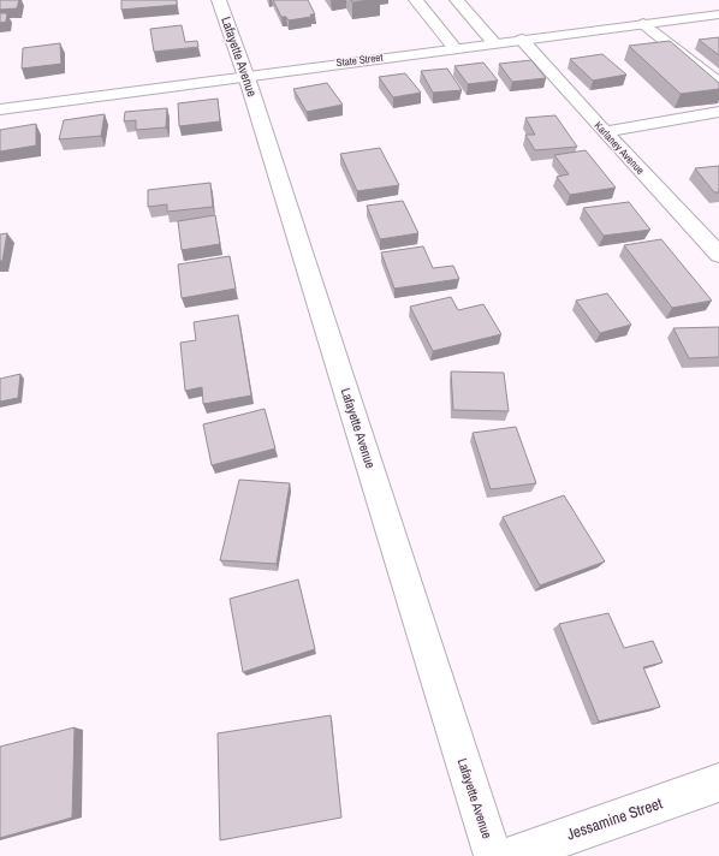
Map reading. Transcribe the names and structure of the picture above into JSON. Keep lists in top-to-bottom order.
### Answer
{
  "streets": {
    "street": [
      "Lafayette Avenue",
      "State Street",
      "Karlaney Avenue",
      "Jessamine Street"
    ]
  },
  "crossings": [
    ["Lafayette Avenue", "State Street"],
    ["State Street", "Karlaney Avenue"]
  ]
}
